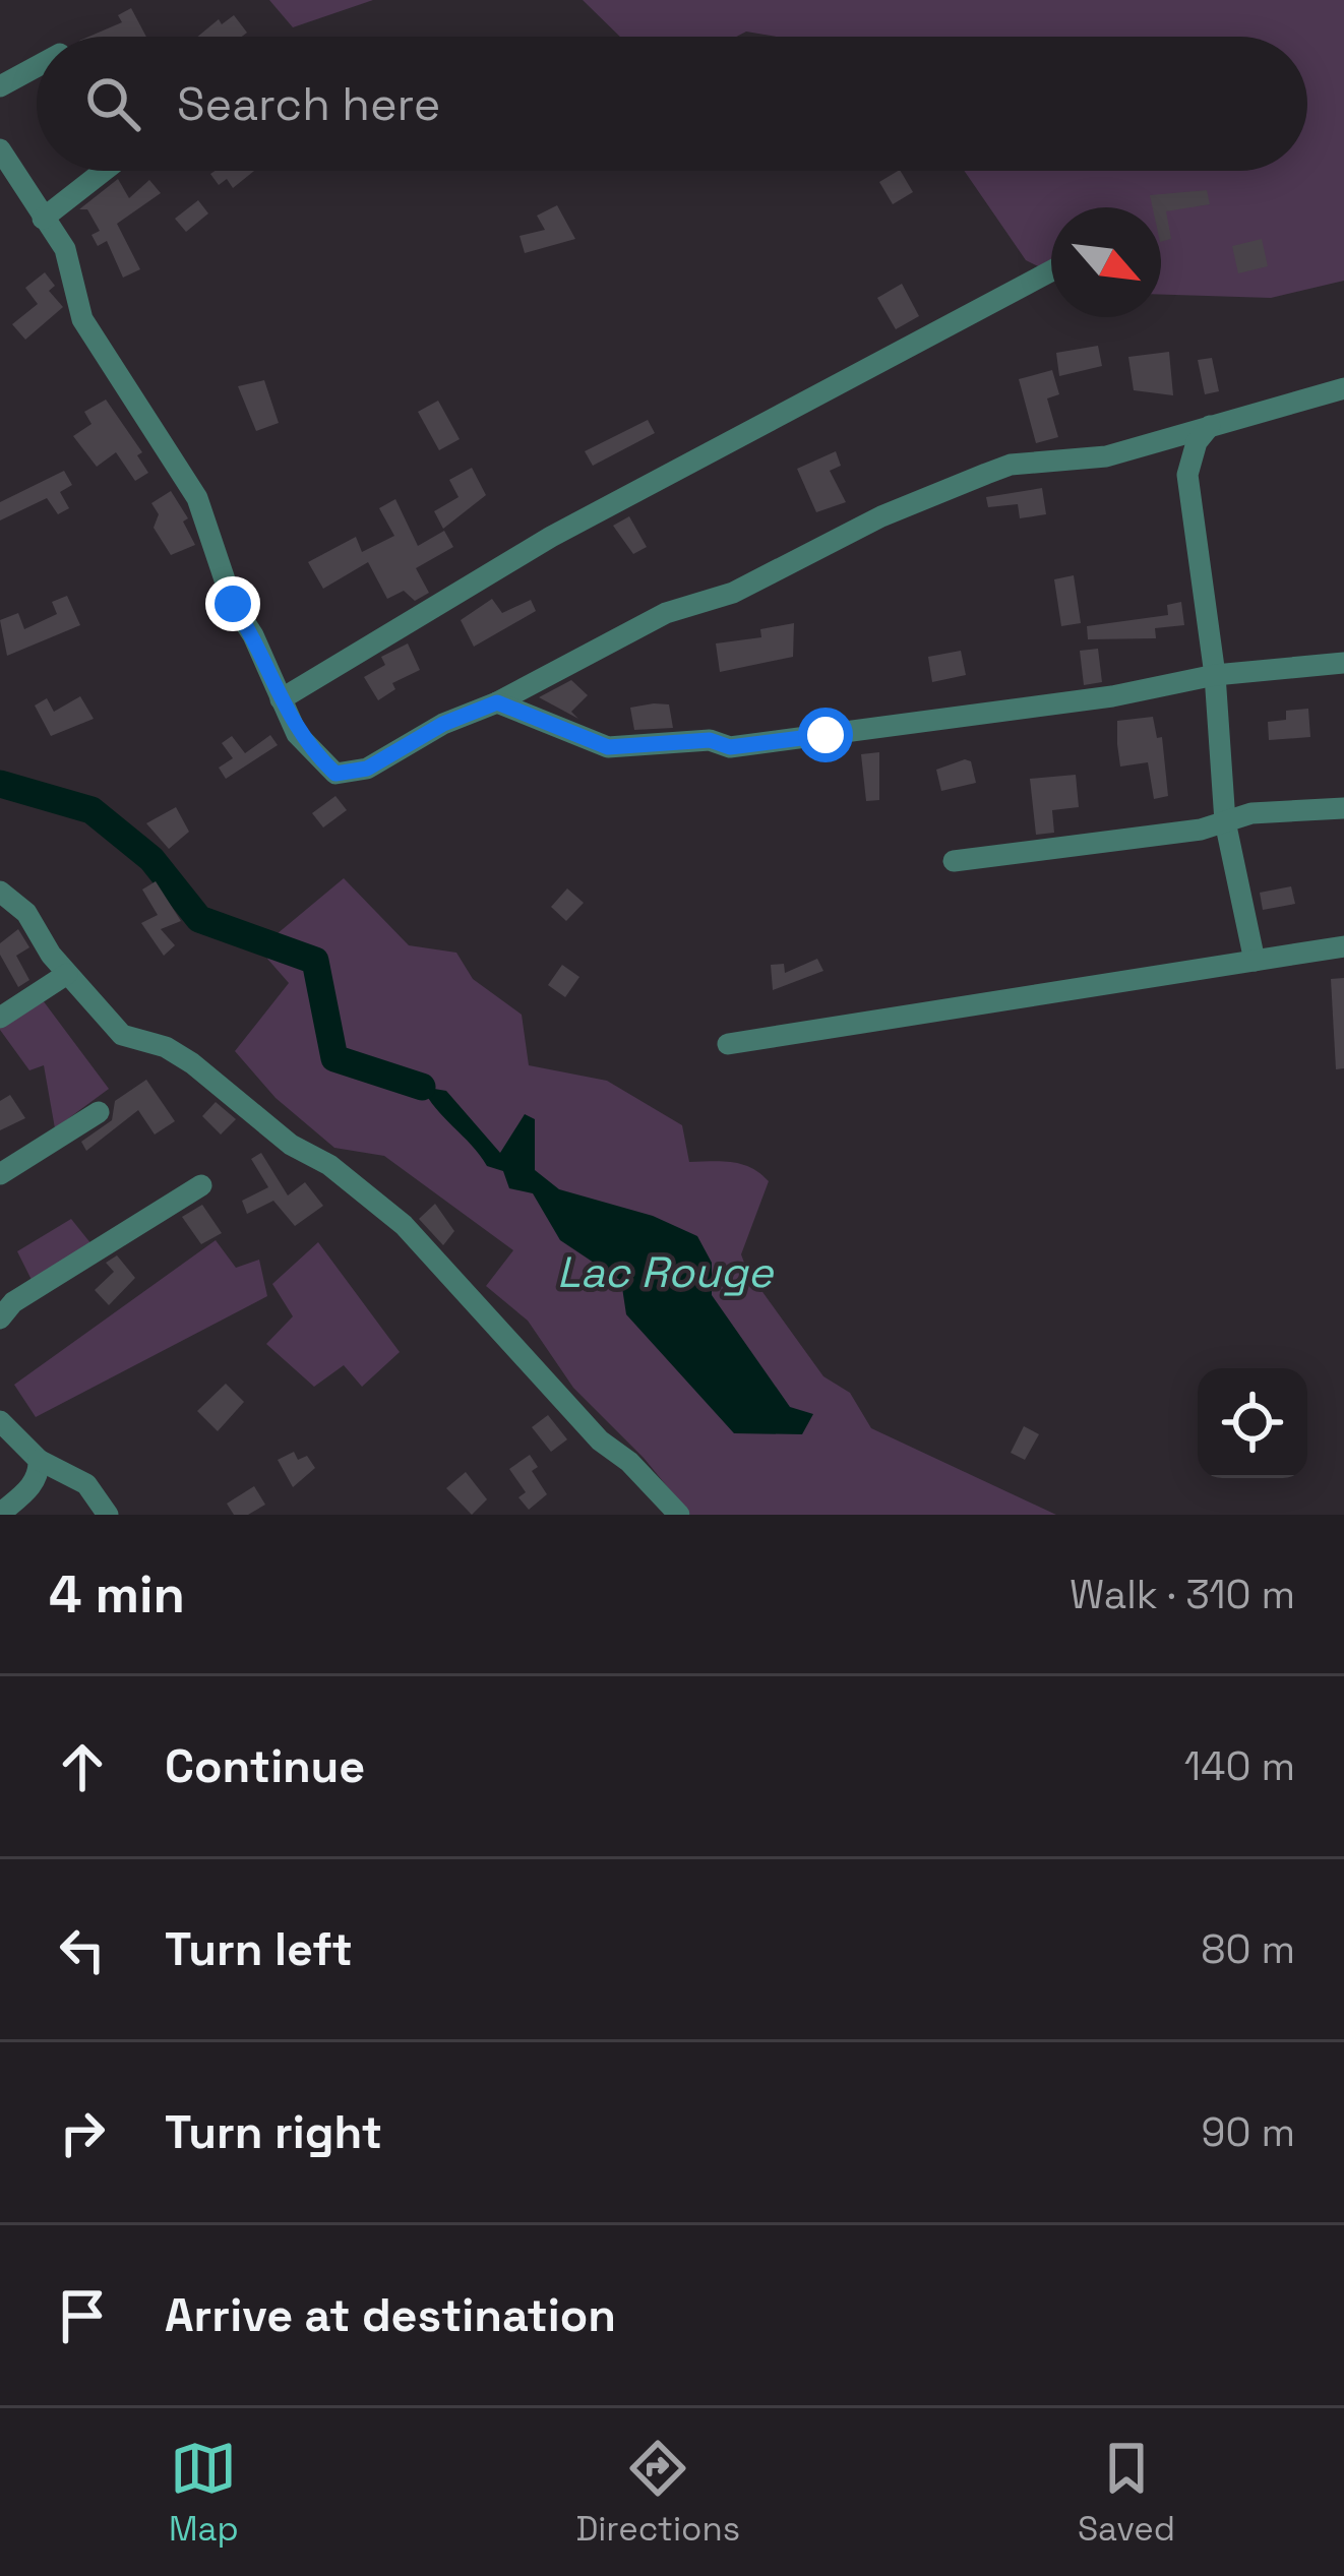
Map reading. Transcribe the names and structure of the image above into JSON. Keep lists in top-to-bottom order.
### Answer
{
  "water": ["Lac Rouge"],
  "north": "bottom right",
  "page": {
    "search": "Search here",
    "heading": ["4 min", "Walk · 310 m"],
    "list": [
      ["Continue", "140 m"],
      ["Turn left", "80 m"],
      ["Turn right", "90 m"],
      "Arrive at destination"
    ],
    "nav": ["Map", "Directions", "Saved"]
  }
}
